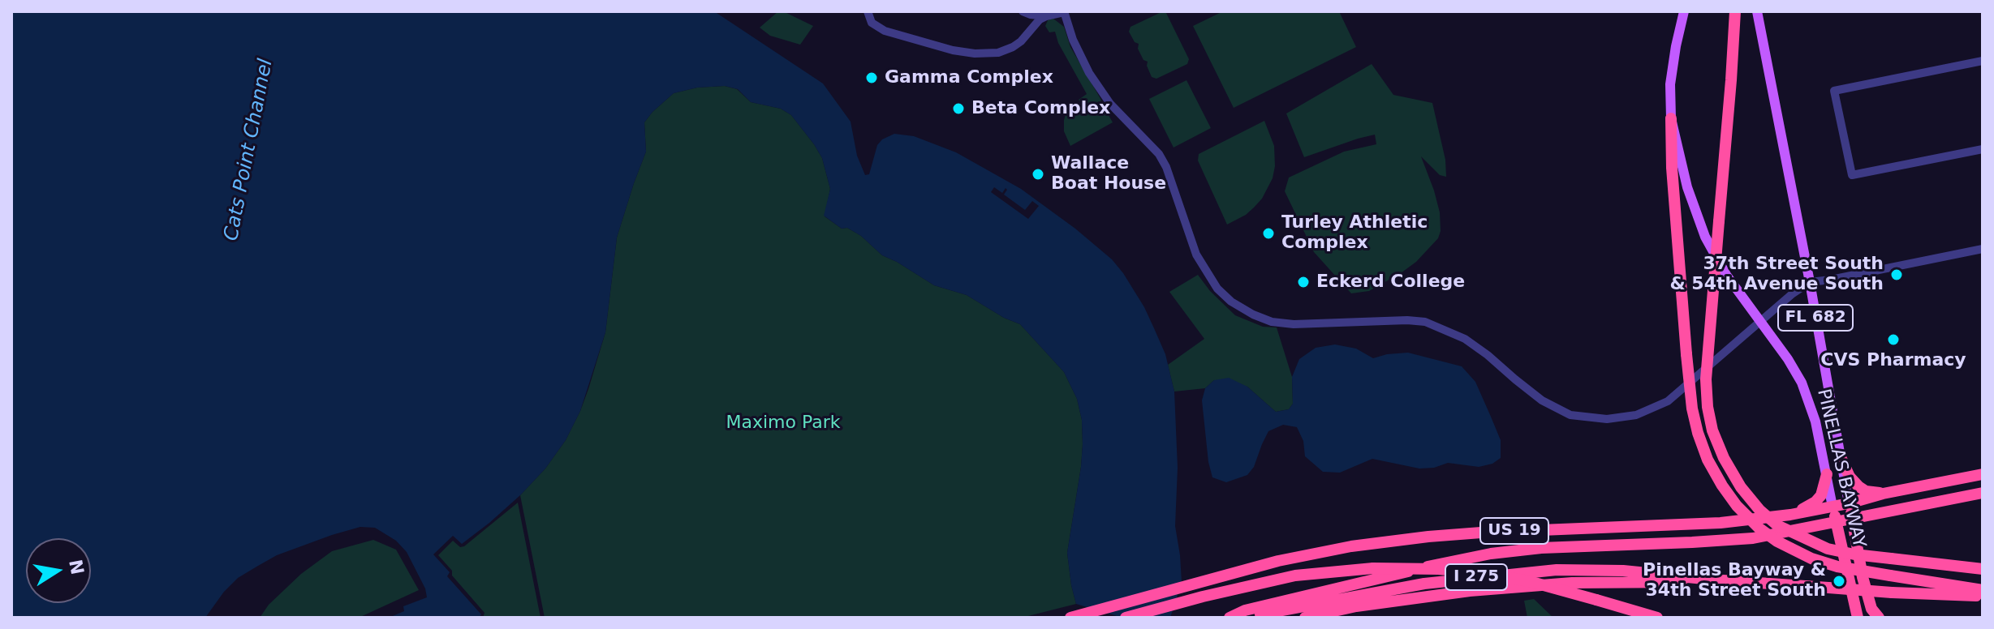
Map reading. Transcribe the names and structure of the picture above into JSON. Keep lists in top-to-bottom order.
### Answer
{
  "streets": {
    "highway": [
      "FL 682",
      "PINELLAS BAYWAY",
      "US 19",
      "I 275"
    ]
  },
  "crossings": [
    ["PINELLAS BAYWAY", "US 19"]
  ],
  "water": ["Cats Point Channel"],
  "parks": ["Maximo Park"],
  "places": [
    "Gamma Complex",
    "Beta Complex",
    "Wallace Boat House",
    "Turley Athletic Complex",
    "37th Street South & 54th Avenue South",
    "Eckerd College",
    "CVS Pharmacy",
    "Pinellas Bayway & 34th Street South"
  ],
  "north": "right"
}
